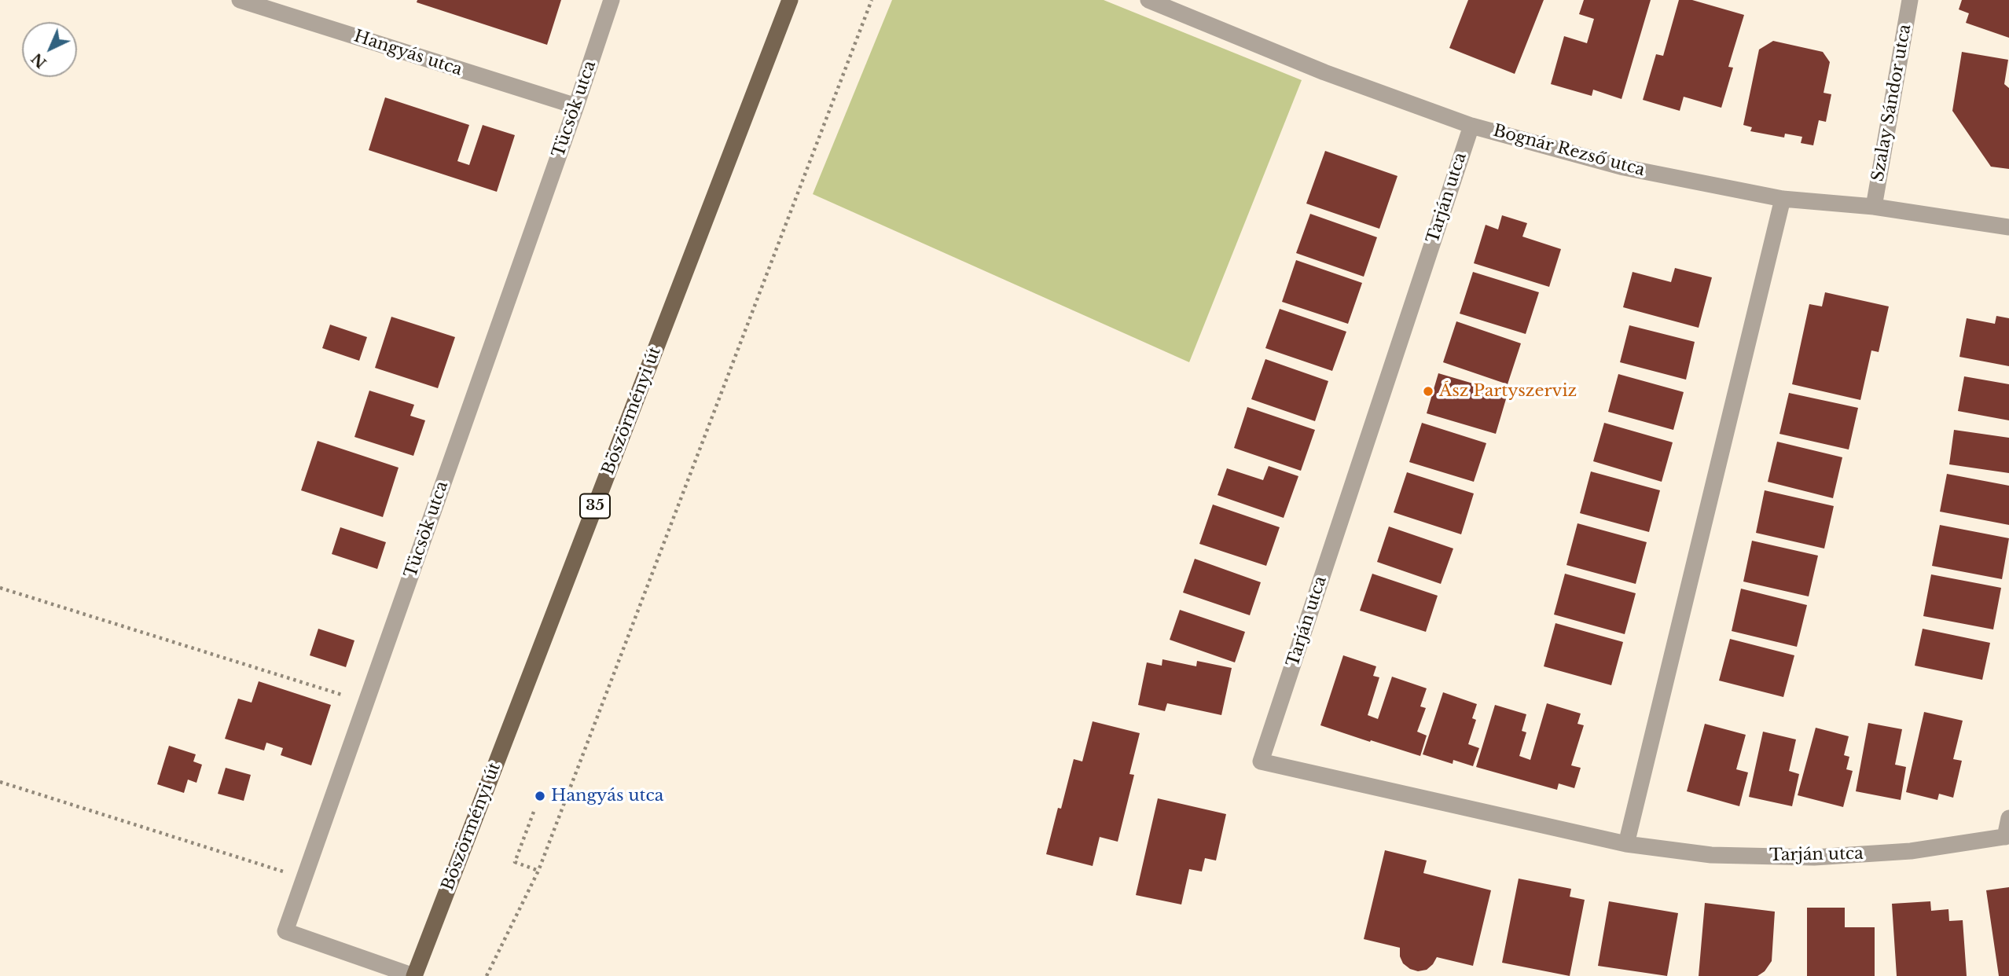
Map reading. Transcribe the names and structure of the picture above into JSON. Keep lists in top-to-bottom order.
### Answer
{
  "streets": {
    "main road": ["Böszörményi út", "35"],
    "street": [
      "Hangyás utca",
      "Szalay Sándor utca",
      "Tücsök utca",
      "Bognár Rezső utca",
      "Tarján utca"
    ]
  },
  "crossings": [
    ["Hangyás utca", "Tücsök utca"],
    ["Szalay Sándor utca", "Bognár Rezső utca"],
    ["Tücsök utca", "Böszörményi út"],
    ["Bognár Rezső utca", "Tarján utca"]
  ],
  "places": ["Ász Partyszerviz", "Hangyás utca"],
  "north": "bottom left"
}
